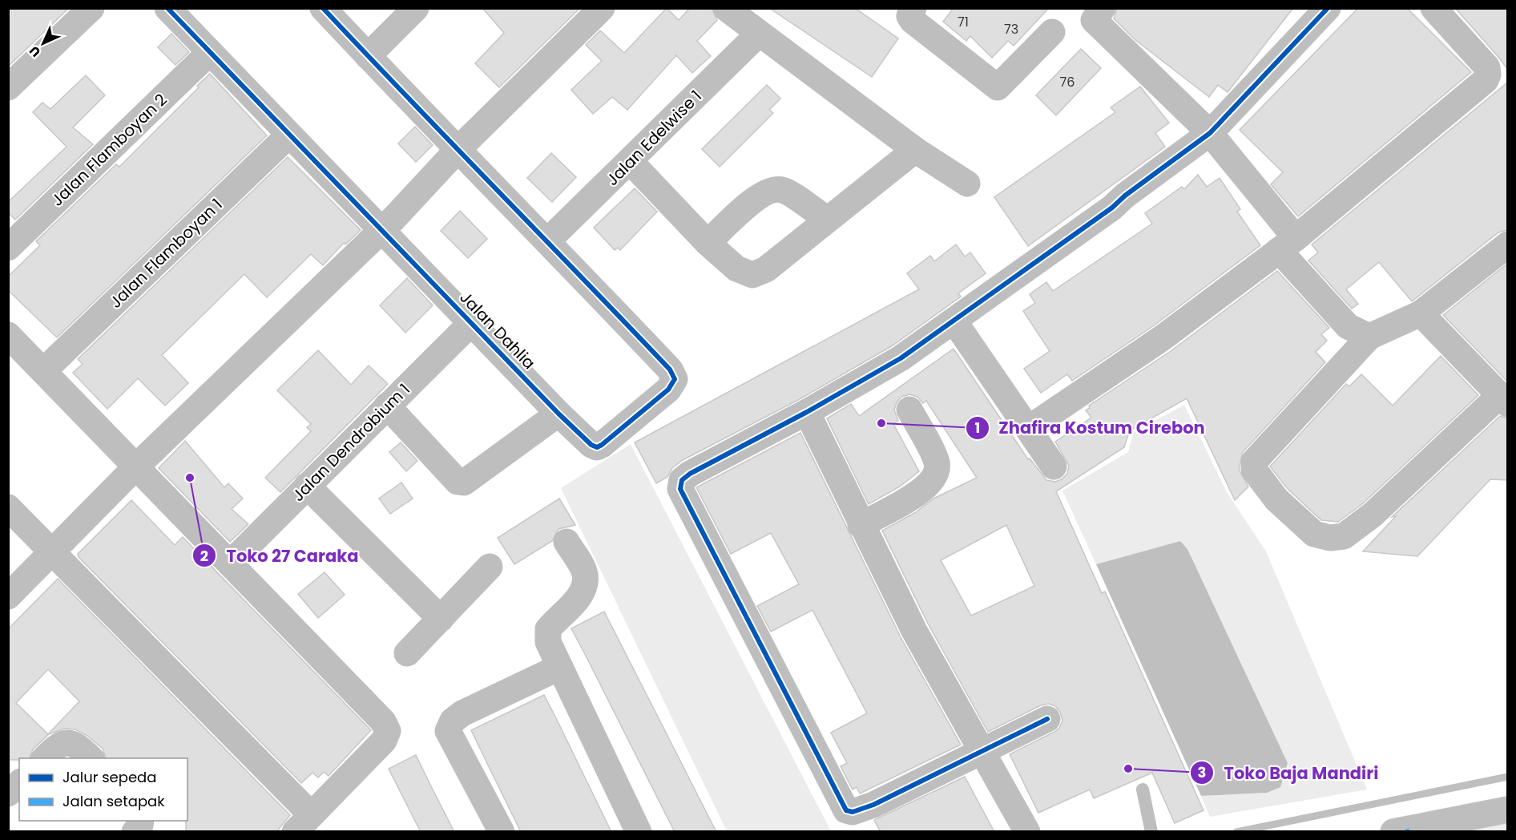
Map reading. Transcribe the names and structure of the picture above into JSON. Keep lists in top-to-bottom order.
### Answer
{
  "streets": {
    "street": [
      "Jalan Edelwise 1",
      "Jalan Flamboyan 2",
      "Jalan Flamboyan 1",
      "Jalan Dahlia",
      "Jalan Dendrobium 1"
    ]
  },
  "crossings": [
    ["Jalan Edelwise 1", "Jalan Dahlia"],
    ["Jalan Flamboyan 2", "Jalan Dahlia"],
    ["Jalan Flamboyan 1", "Jalan Dahlia"],
    ["Jalan Dahlia", "Jalan Dendrobium 1"]
  ],
  "places": ["Zhafira Kostum Cirebon", "Toko 27 Caraka", "Toko Baja Mandiri"],
  "house_numbers": ["71", "73", "76"],
  "legend": ["Jalur sepeda", "Jalan setapak"],
  "north": "bottom left"
}
